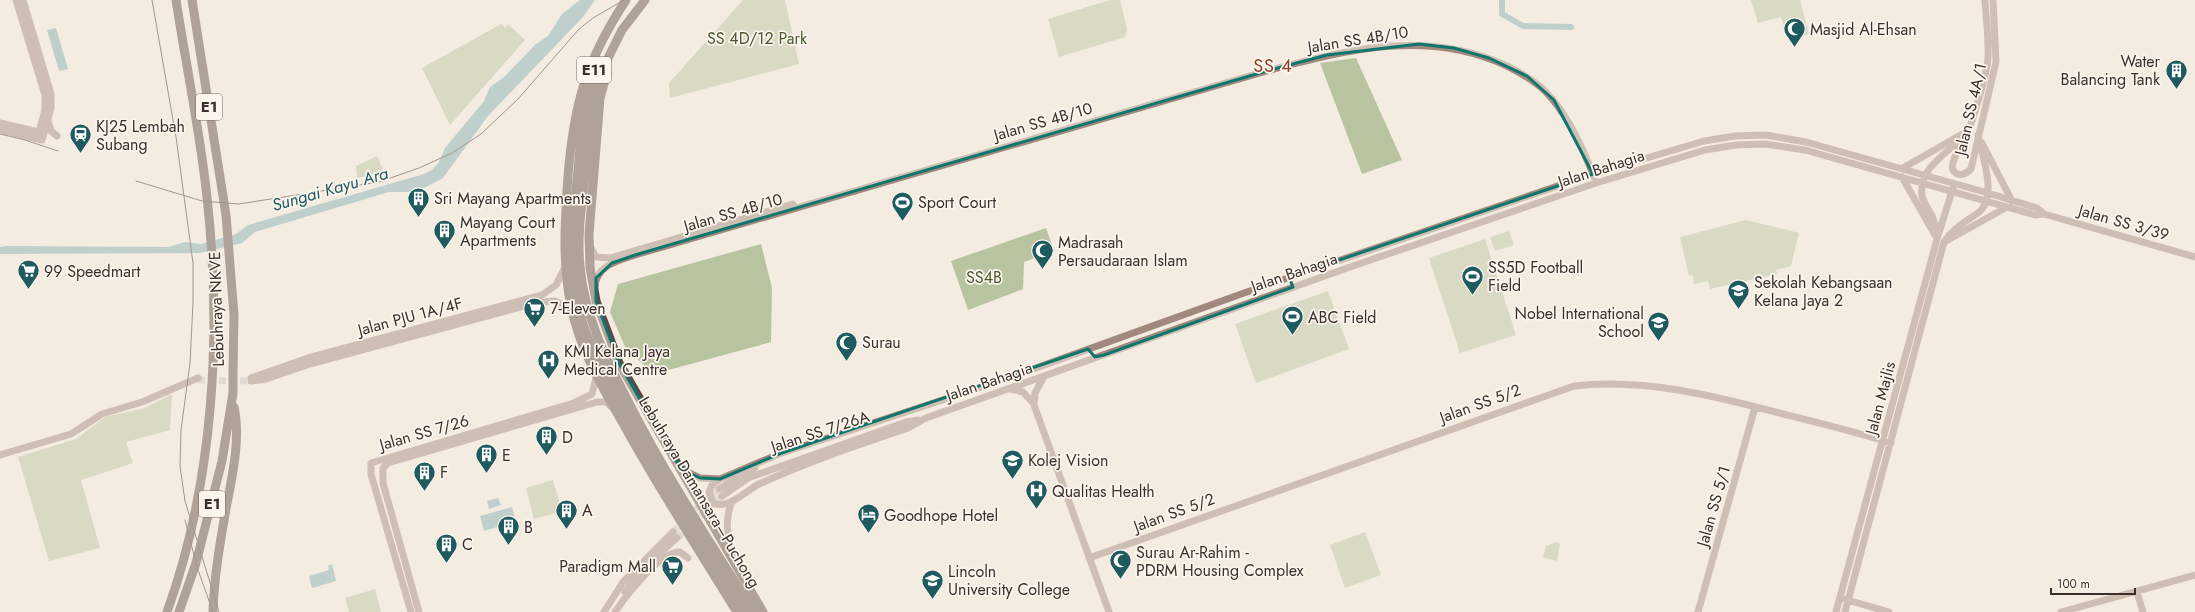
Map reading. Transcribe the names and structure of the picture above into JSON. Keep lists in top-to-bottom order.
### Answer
{
  "streets": {
    "highway": [
      "E11",
      "E1",
      "Lebuhraya NKVE",
      "Lebuhraya Damansara–Puchong"
    ],
    "street": [
      "Jalan SS 4B/10",
      "Jalan SS 4A/1",
      "Jalan Bahagia",
      "Jalan SS 3/39",
      "Jalan PJU 1A/4F",
      "Jalan Majlis",
      "Jalan SS 5/2",
      "Jalan SS 7/26A",
      "Jalan SS 7/26",
      "Jalan SS 5/1"
    ]
  },
  "crossings": [
    ["Jalan SS 4B/10", "Jalan Bahagia"],
    ["Jalan Bahagia", "Jalan SS 3/39"],
    ["Jalan Bahagia", "Jalan Majlis"],
    ["Jalan Bahagia", "Jalan SS 7/26A"],
    ["Jalan SS 3/39", "Jalan Majlis"],
    ["Jalan Majlis", "Jalan SS 5/2"],
    ["Jalan SS 5/2", "Jalan SS 5/1"]
  ],
  "districts": ["SS 4"],
  "water": ["Sungai Kayu Ara"],
  "parks": ["SS 4D/12 Park", "SS4B"],
  "places": {
    "mosque": [
      "Masjid Al-Ehsan",
      "Madrasah Persaudaraan Islam",
      "Surau",
      "Surau Ar-Rahim - PDRM Housing Complex"
    ],
    "building": [
      "Water Balancing Tank",
      "Sri Mayang Apartments",
      "Mayang Court Apartments",
      "D",
      "E",
      "F",
      "A",
      "B",
      "C"
    ],
    "station": ["KJ25 Lembah Subang"],
    "sports": ["Sport Court", "SS5D Football Field", "ABC Field"],
    "supermarket": ["99 Speedmart", "7-Eleven", "Paradigm Mall"],
    "school or university": [
      "Sekolah Kebangsaan Kelana Jaya 2",
      "Nobel International School",
      "Kolej Vision",
      "Lincoln University College"
    ],
    "hospital": ["KMI Kelana Jaya Medical Centre", "Qualitas Health"],
    "hotel": ["Goodhope Hotel"]
  },
  "scale_bar": "100 m"
}
